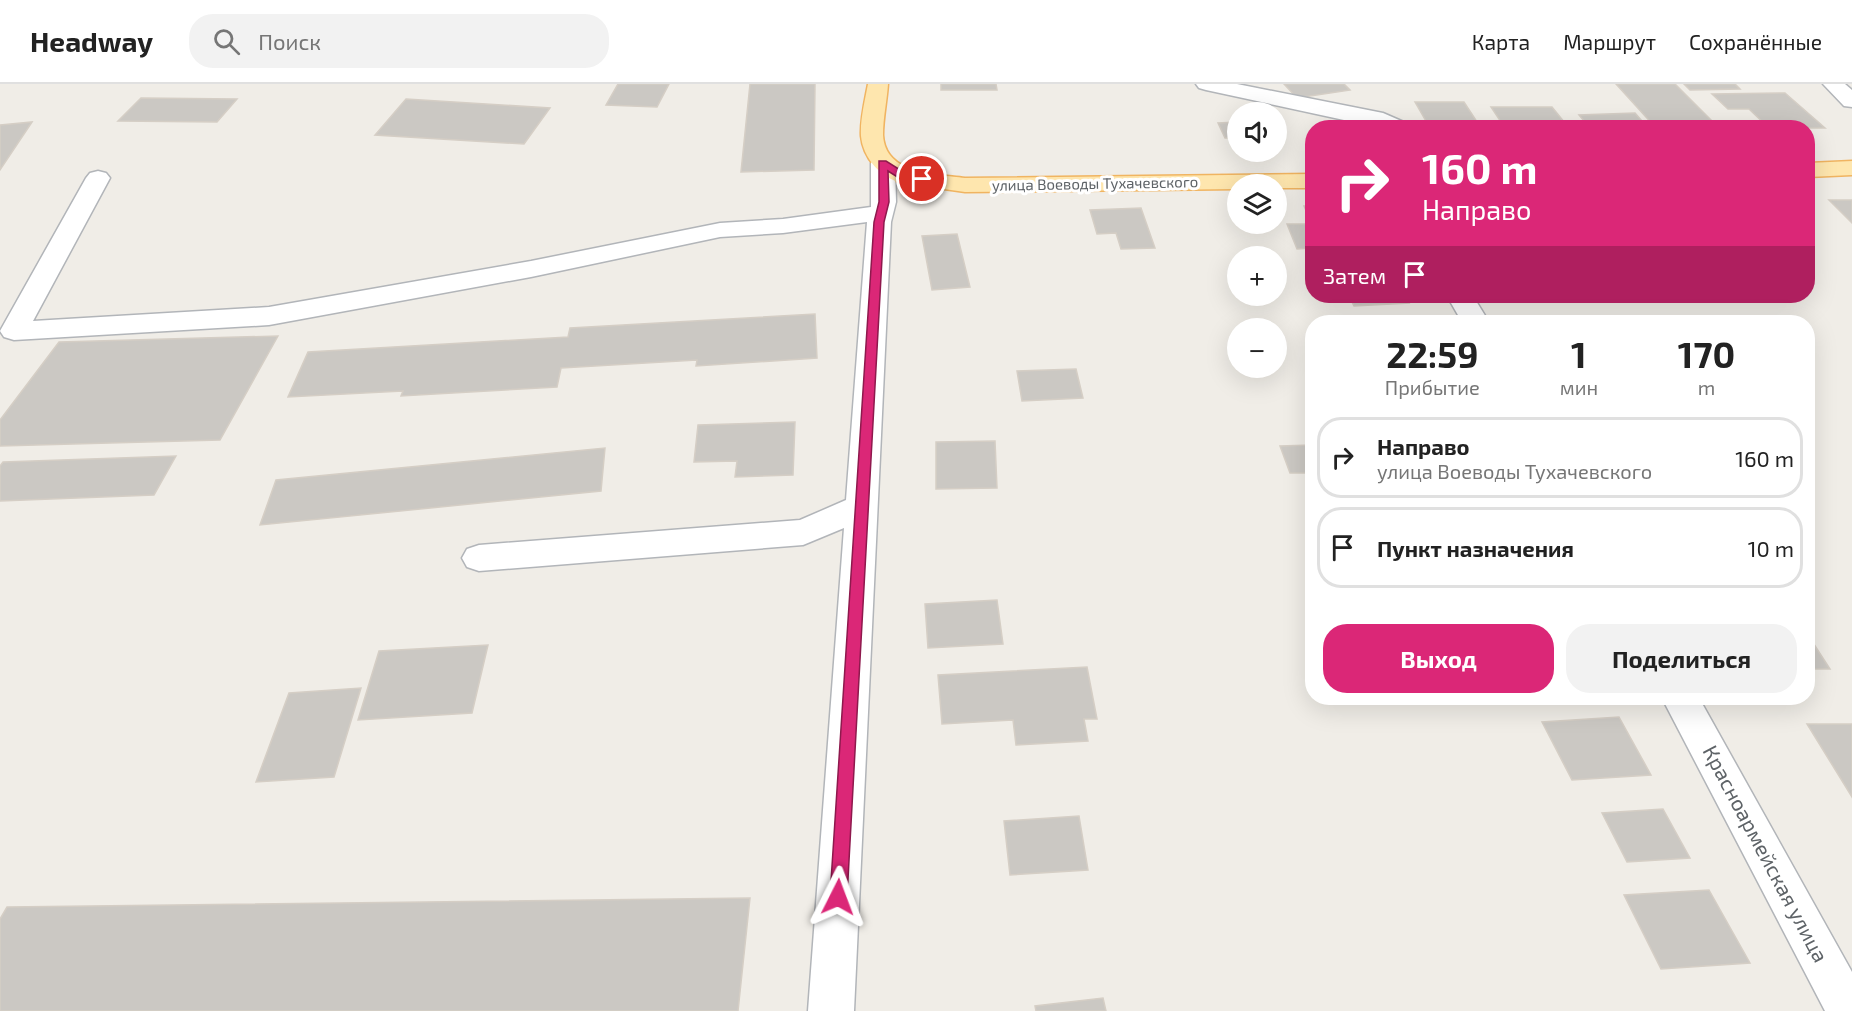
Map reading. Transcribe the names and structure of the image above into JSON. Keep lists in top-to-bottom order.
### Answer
{
  "streets": {
    "main road": ["улица Воеводы Тухачевского"],
    "street": ["Красноармейская улица"]
  },
  "page": {
    "header": "Headway",
    "search": "Поиск",
    "nav": ["Карта", "Маршрут", "Сохранённые"],
    "map_buttons": ["+", "−"],
    "turn": ["160 m", "Направо"],
    "then": "Затем",
    "eta": [
      "22:59",
      "Прибытие",
      "1",
      "мин",
      "170",
      "m"
    ],
    "list": [
      {
        "name": "Направо",
        "note": "улица Воеводы Тухачевского",
        "value": "160 m"
      },
      {
        "name": "Пункт назначения",
        "value": "10 m"
      }
    ],
    "buttons": ["Выход", "Поделиться"]
  }
}
